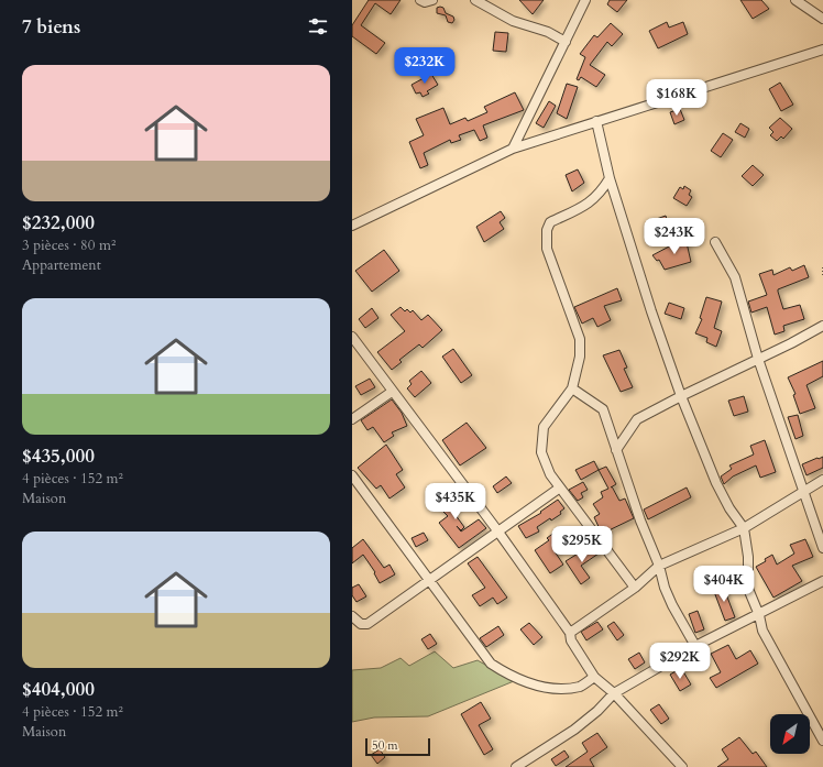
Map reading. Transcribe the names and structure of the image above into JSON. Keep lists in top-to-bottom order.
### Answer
{
  "scale_bar": "50 m",
  "north": "bottom left",
  "page": {
    "heading": "7 biens",
    "price": [
      "$232K",
      "$168K",
      "$243K",
      "$435K",
      "$295K",
      "$404K",
      "$292K"
    ],
    "list": [
      {
        "name": "$232,000",
        "note": "3 pièces · 80 m² · Appartement"
      },
      {
        "name": "$435,000",
        "note": "4 pièces · 152 m² · Maison"
      },
      {
        "name": "$404,000",
        "note": "4 pièces · 152 m² · Maison"
      }
    ],
    "scale": "50 m"
  }
}
